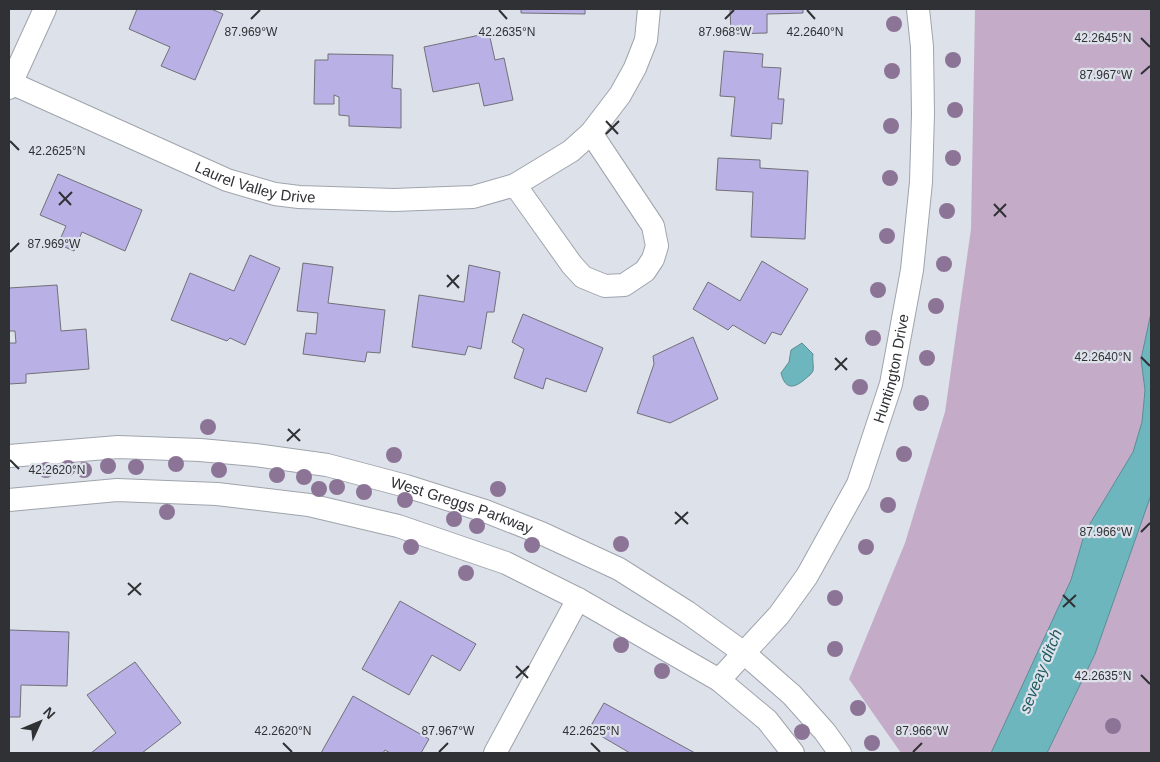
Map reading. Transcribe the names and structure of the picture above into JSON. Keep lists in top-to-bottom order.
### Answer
{
  "streets": {
    "street": ["Laurel Valley Drive", "Huntington Drive", "West Greggs Parkway"]
  },
  "crossings": [
    ["Huntington Drive", "West Greggs Parkway"]
  ],
  "water": ["seveay ditch"],
  "north": "top right",
  "coordinates": [
    "87.969°W",
    "87.968°W",
    "42.2635°N",
    "42.2640°N",
    "42.2645°N",
    "87.967°W",
    "42.2625°N",
    "42.2620°N",
    "87.966°W"
  ]
}
